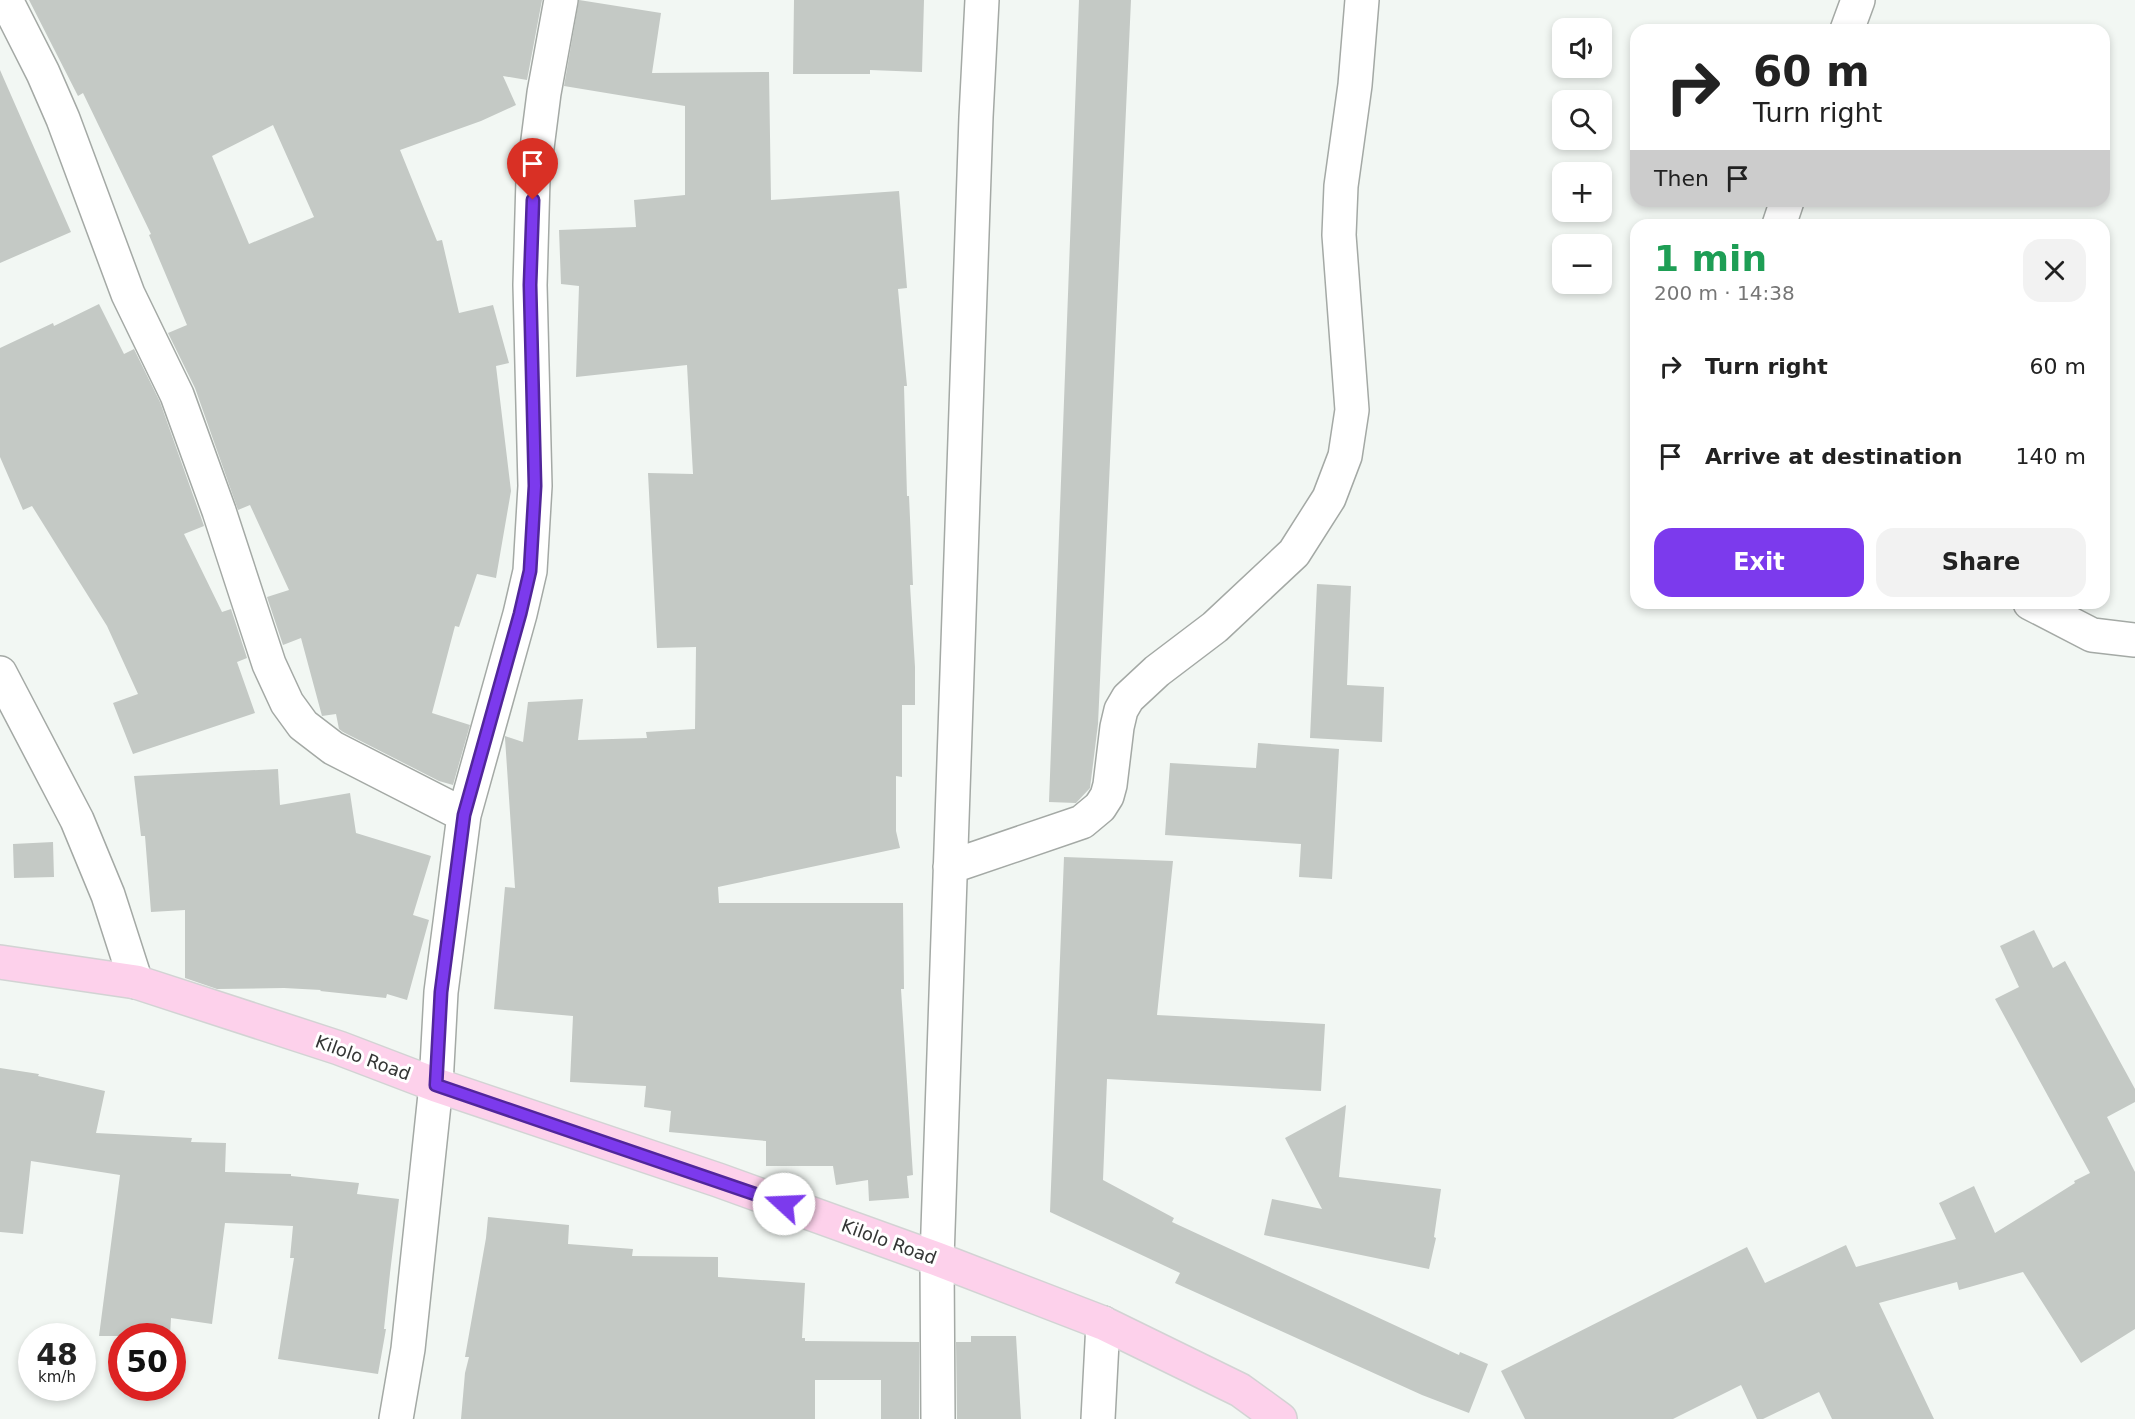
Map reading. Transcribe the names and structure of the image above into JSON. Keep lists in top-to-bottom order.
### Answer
{
  "streets": {
    "main road": ["Kilolo Road"]
  },
  "page": {
    "map_buttons": ["+", "−"],
    "turn": ["60 m", "Turn right"],
    "then": "Then",
    "heading": ["1 min", "200 m · 14:38"],
    "list": [
      {
        "name": "Turn right",
        "value": "60 m"
      },
      {
        "name": "Arrive at destination",
        "value": "140 m"
      }
    ],
    "buttons": ["Exit", "Share"],
    "speed": "48 km/h",
    "limit": "50"
  }
}
